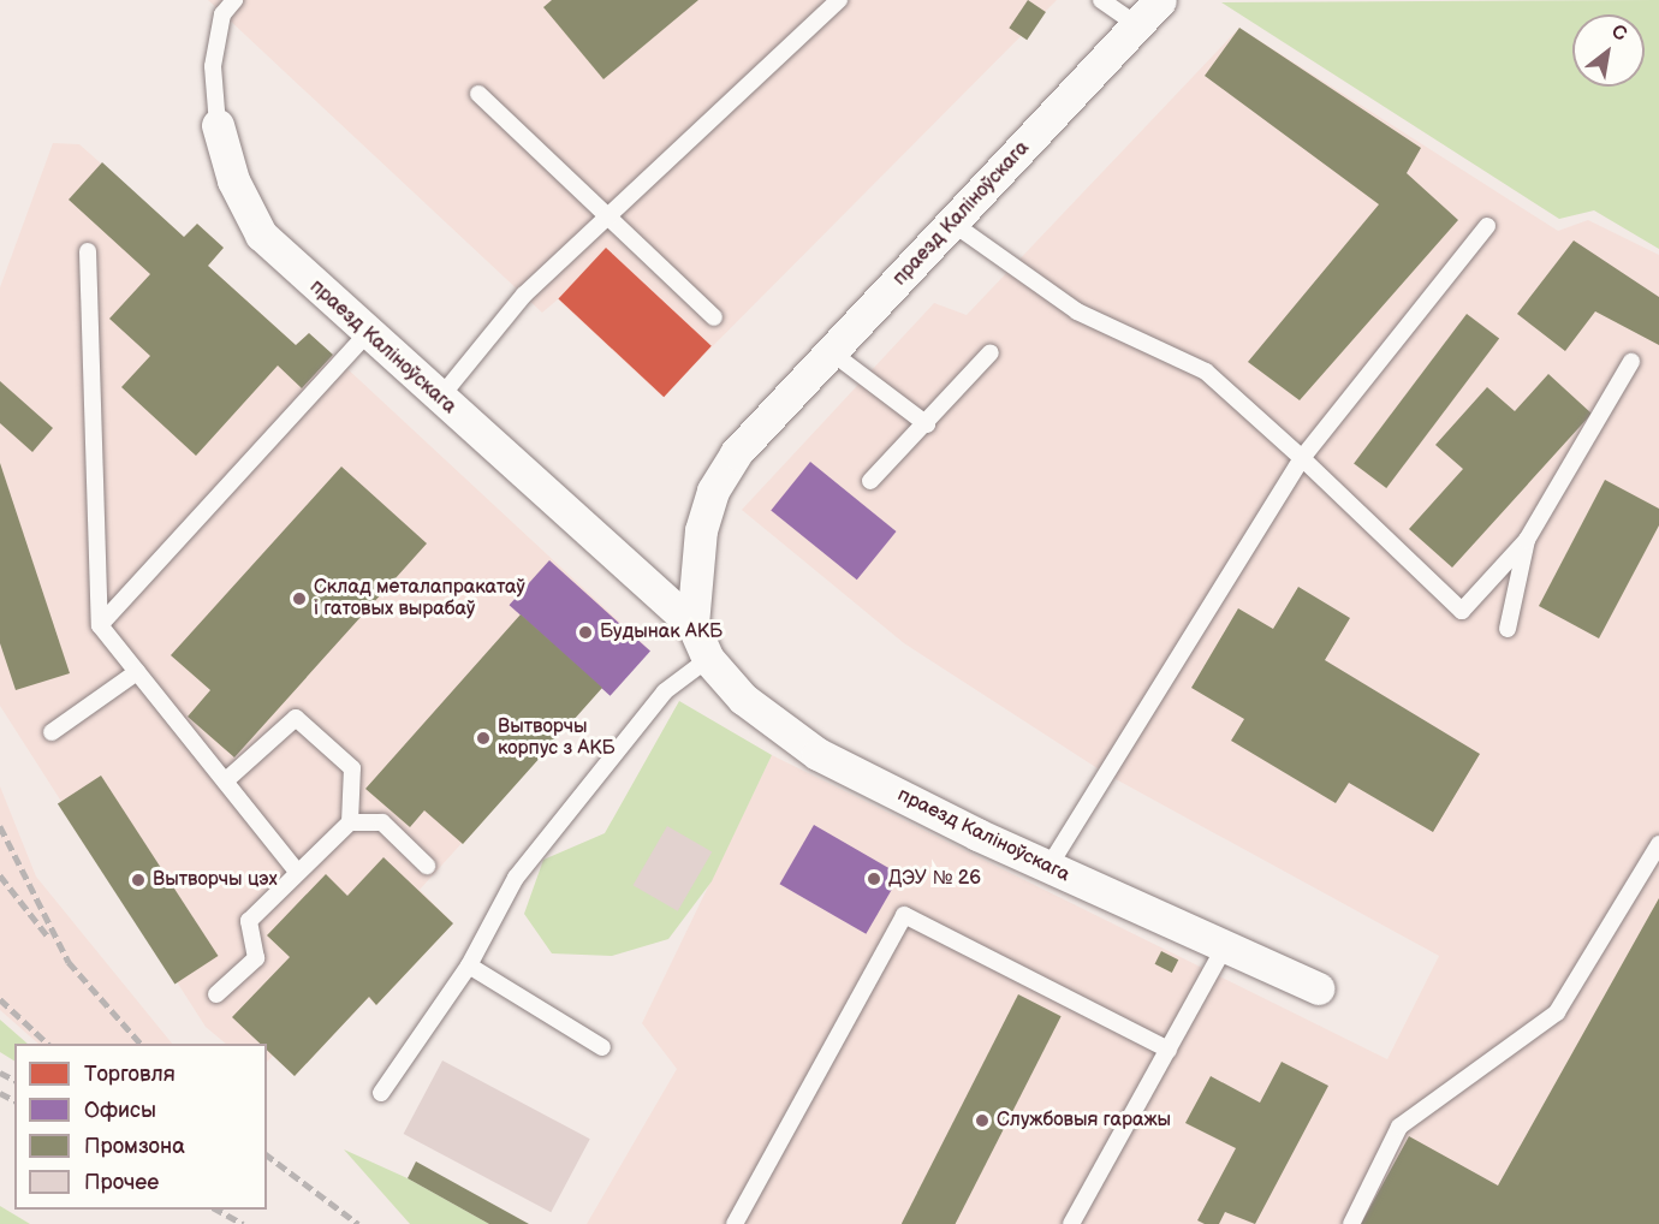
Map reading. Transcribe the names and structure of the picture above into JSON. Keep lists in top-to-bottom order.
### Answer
{
  "streets": {
    "street": ["праезд Каліноўскага"]
  },
  "places": [
    "Склад металапракатаў і гатовых вырабаў",
    "Будынак АКБ",
    "Вытворчы корпус з АКБ",
    "ДЭУ № 26",
    "Вытворчы цэх",
    "Службовыя гаражы"
  ],
  "legend": [
    "Торговля",
    "Офисы",
    "Промзона",
    "Прочее"
  ],
  "north": "top right"
}
